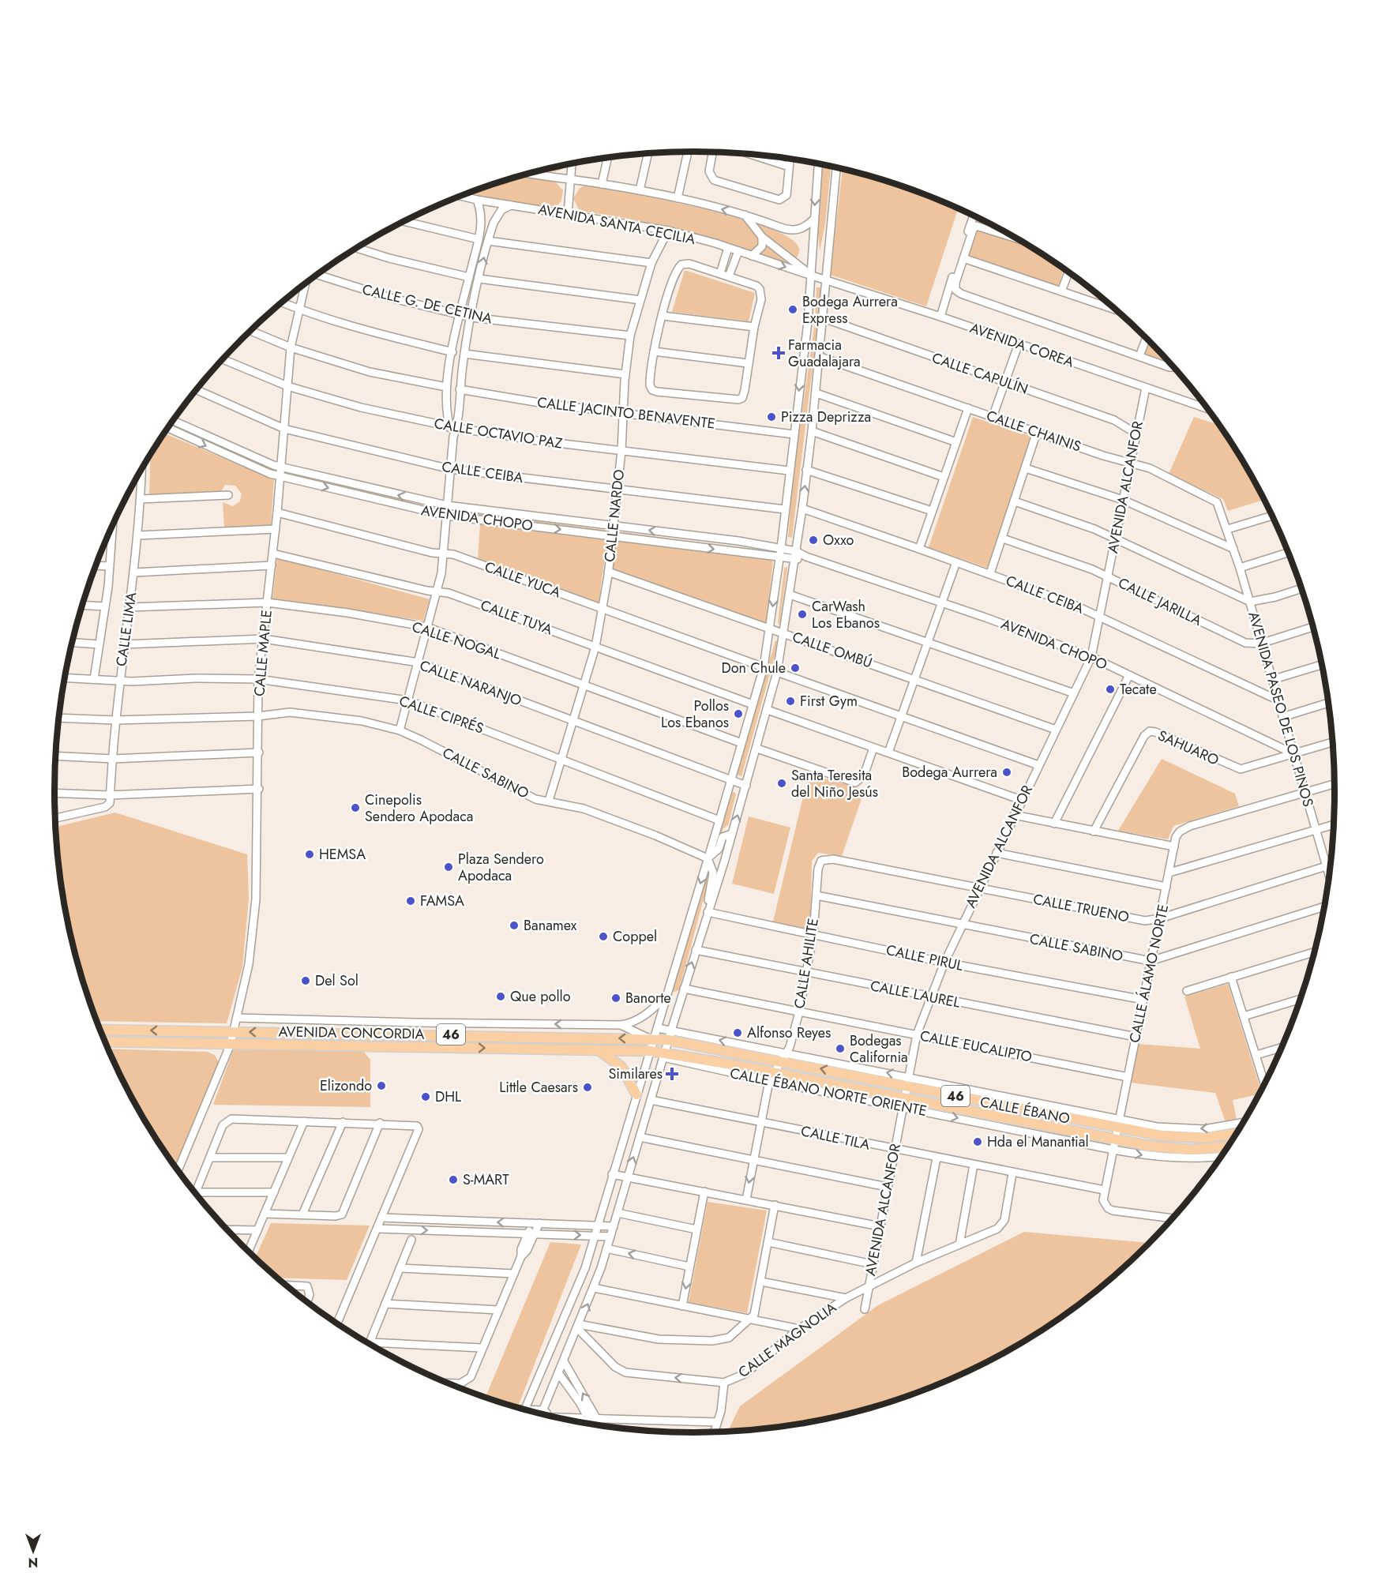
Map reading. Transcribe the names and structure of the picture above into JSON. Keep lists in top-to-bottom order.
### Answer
{
  "streets": {
    "main road": ["AVENIDA CONCORDIA", "46", "CALLE ÉBANO"],
    "street": [
      "AVENIDA SANTA CECILIA",
      "CALLE G. DE CETINA",
      "AVENIDA COREA",
      "CALLE CAPULÍN",
      "CALLE JACINTO BENAVENTE",
      "CALLE CHAINIS",
      "CALLE OCTAVIO PAZ",
      "CALLE CEIBA",
      "AVENIDA ALCANFOR",
      "CALLE NARDO",
      "AVENIDA CHOPO",
      "CALLE YUCA",
      "CALLE JARILLA",
      "CALLE TUYA",
      "CALLE LIMA",
      "CALLE NOGAL",
      "CALLE OMBÚ",
      "CALLE MAPLE",
      "CALLE NARANJO",
      "AVENIDA PASEO DE LOS PINOS",
      "CALLE CIPRÉS",
      "SAHUARO",
      "CALLE SABINO",
      "CALLE TRUENO",
      "CALLE PIRUL",
      "CALLE AHILITE",
      "CALLE ÁLAMO NORTE",
      "CALLE LAUREL",
      "CALLE EUCALIPTO",
      "CALLE TILA",
      "CALLE MAGNOLIA"
    ]
  },
  "crossings": [
    ["AVENIDA SANTA CECILIA", "AVENIDA COREA"],
    ["AVENIDA SANTA CECILIA", "CALLE NARDO"],
    ["CALLE G. DE CETINA", "CALLE NARDO"],
    ["AVENIDA COREA", "AVENIDA ALCANFOR"],
    ["CALLE CAPULÍN", "AVENIDA ALCANFOR"],
    ["CALLE JACINTO BENAVENTE", "CALLE NARDO"],
    ["CALLE CHAINIS", "AVENIDA ALCANFOR"],
    ["CALLE CHAINIS", "AVENIDA PASEO DE LOS PINOS"],
    ["CALLE OCTAVIO PAZ", "CALLE NARDO"],
    ["CALLE OCTAVIO PAZ", "CALLE MAPLE"],
    ["CALLE CEIBA", "AVENIDA ALCANFOR"],
    ["CALLE CEIBA", "CALLE NARDO"],
    ["CALLE CEIBA", "CALLE MAPLE"],
    ["CALLE CEIBA", "AVENIDA PASEO DE LOS PINOS"],
    ["AVENIDA ALCANFOR", "AVENIDA CHOPO"],
    ["AVENIDA ALCANFOR", "CALLE JARILLA"],
    ["AVENIDA ALCANFOR", "CALLE OMBÚ"],
    ["AVENIDA ALCANFOR", "CALLE SABINO"],
    ["AVENIDA ALCANFOR", "CALLE TRUENO"],
    ["AVENIDA ALCANFOR", "CALLE PIRUL"],
    ["AVENIDA ALCANFOR", "CALLE LAUREL"],
    ["AVENIDA ALCANFOR", "CALLE EUCALIPTO"],
    ["AVENIDA ALCANFOR", "CALLE ÉBANO"],
    ["AVENIDA ALCANFOR", "CALLE TILA"],
    ["AVENIDA ALCANFOR", "CALLE MAGNOLIA"],
    ["CALLE NARDO", "AVENIDA CHOPO"],
    ["CALLE NARDO", "CALLE YUCA"],
    ["CALLE NARDO", "CALLE TUYA"],
    ["CALLE NARDO", "CALLE NOGAL"],
    ["CALLE NARDO", "CALLE OMBÚ"],
    ["CALLE NARDO", "CALLE NARANJO"],
    ["CALLE NARDO", "CALLE CIPRÉS"],
    ["CALLE NARDO", "CALLE SABINO"],
    ["AVENIDA CHOPO", "CALLE MAPLE"],
    ["AVENIDA CHOPO", "AVENIDA PASEO DE LOS PINOS"],
    ["AVENIDA CHOPO", "SAHUARO"],
    ["CALLE YUCA", "CALLE MAPLE"],
    ["CALLE JARILLA", "AVENIDA PASEO DE LOS PINOS"],
    ["CALLE TUYA", "CALLE MAPLE"],
    ["CALLE LIMA", "CALLE NOGAL"],
    ["CALLE LIMA", "CALLE NARANJO"],
    ["CALLE LIMA", "CALLE CIPRÉS"],
    ["CALLE LIMA", "CALLE SABINO"],
    ["CALLE NOGAL", "CALLE MAPLE"],
    ["CALLE MAPLE", "CALLE NARANJO"],
    ["CALLE MAPLE", "CALLE CIPRÉS"],
    ["CALLE MAPLE", "CALLE SABINO"],
    ["CALLE MAPLE", "AVENIDA CONCORDIA"],
    ["AVENIDA PASEO DE LOS PINOS", "SAHUARO"],
    ["AVENIDA PASEO DE LOS PINOS", "CALLE TRUENO"],
    ["AVENIDA PASEO DE LOS PINOS", "CALLE ÁLAMO NORTE"],
    ["CALLE SABINO", "CALLE AHILITE"],
    ["CALLE SABINO", "CALLE ÁLAMO NORTE"],
    ["CALLE TRUENO", "CALLE AHILITE"],
    ["CALLE TRUENO", "CALLE ÁLAMO NORTE"],
    ["CALLE PIRUL", "CALLE AHILITE"],
    ["CALLE PIRUL", "CALLE ÁLAMO NORTE"],
    ["CALLE AHILITE", "CALLE LAUREL"],
    ["CALLE AHILITE", "CALLE EUCALIPTO"],
    ["CALLE AHILITE", "CALLE ÉBANO"],
    ["CALLE AHILITE", "CALLE TILA"],
    ["CALLE ÁLAMO NORTE", "CALLE LAUREL"],
    ["CALLE ÁLAMO NORTE", "CALLE EUCALIPTO"],
    ["CALLE ÁLAMO NORTE", "CALLE ÉBANO"],
    ["CALLE ÁLAMO NORTE", "CALLE TILA"],
    ["AVENIDA CONCORDIA", "CALLE ÉBANO"],
    ["CALLE TILA", "CALLE MAGNOLIA"]
  ],
  "places": {
    "other": [
      "Bodega Aurrera Express",
      "Pizza Deprizza",
      "Oxxo",
      "CarWash Los Ebanos",
      "Don Chule",
      "Tecate",
      "First Gym",
      "Pollos Los Ebanos",
      "Bodega Aurrera",
      "Santa Teresita del Niño Jesús",
      "Cinepolis Sendero Apodaca",
      "HEMSA",
      "Plaza Sendero Apodaca",
      "FAMSA",
      "Banamex",
      "Coppel",
      "Del Sol",
      "Que pollo",
      "Banorte",
      "Alfonso Reyes",
      "Bodegas California",
      "Elizondo",
      "Little Caesars",
      "DHL",
      "Hda el Manantial",
      "S-MART"
    ],
    "health": ["Farmacia Guadalajara", "Similares"]
  },
  "north": "bottom"
}
